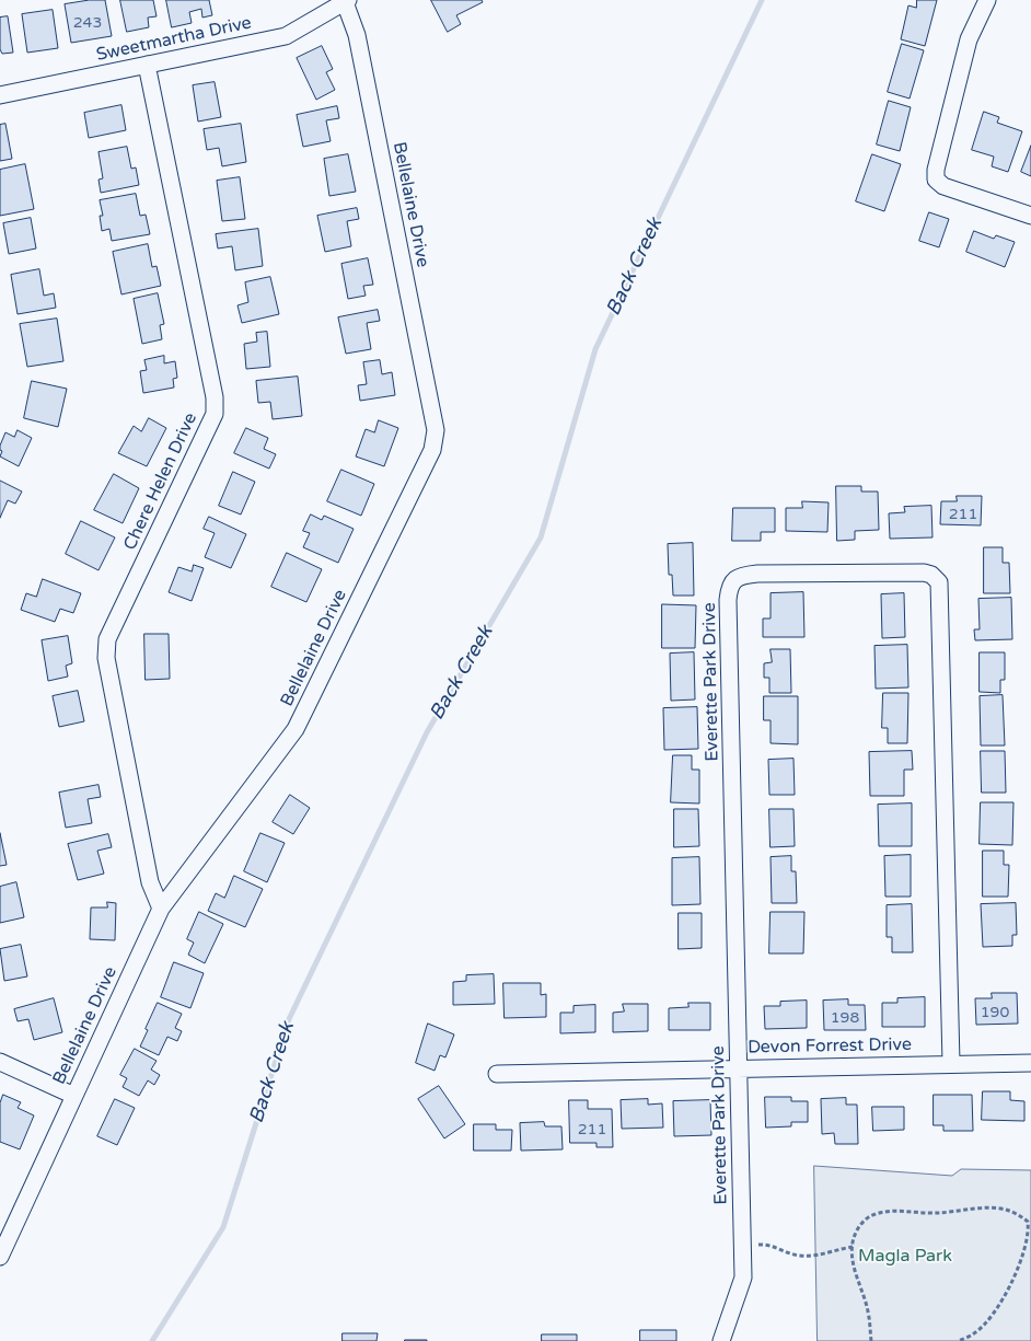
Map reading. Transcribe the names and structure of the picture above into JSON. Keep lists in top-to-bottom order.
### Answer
{
  "streets": {
    "street": [
      "Sweetmartha Drive",
      "Bellelaine Drive",
      "Chere Helen Drive",
      "Everette Park Drive",
      "Devon Forrest Drive"
    ]
  },
  "crossings": [
    ["Sweetmartha Drive", "Bellelaine Drive"],
    ["Sweetmartha Drive", "Chere Helen Drive"],
    ["Bellelaine Drive", "Chere Helen Drive"],
    ["Everette Park Drive", "Devon Forrest Drive"]
  ],
  "water": ["Back Creek"],
  "parks": ["Magla Park"],
  "house_numbers": [
    "243",
    "211",
    "190",
    "198",
    "211"
  ]
}
